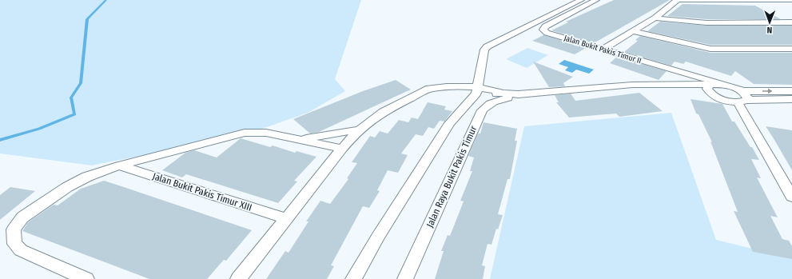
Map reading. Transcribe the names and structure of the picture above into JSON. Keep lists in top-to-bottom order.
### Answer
{
  "streets": {
    "street": ["Jalan Bukit Pakis Timur II", "Jalan Raya Bukit Pakis Timur", "Jalan Bukit Pakis Timur XIII"]
  },
  "north": "bottom"
}
